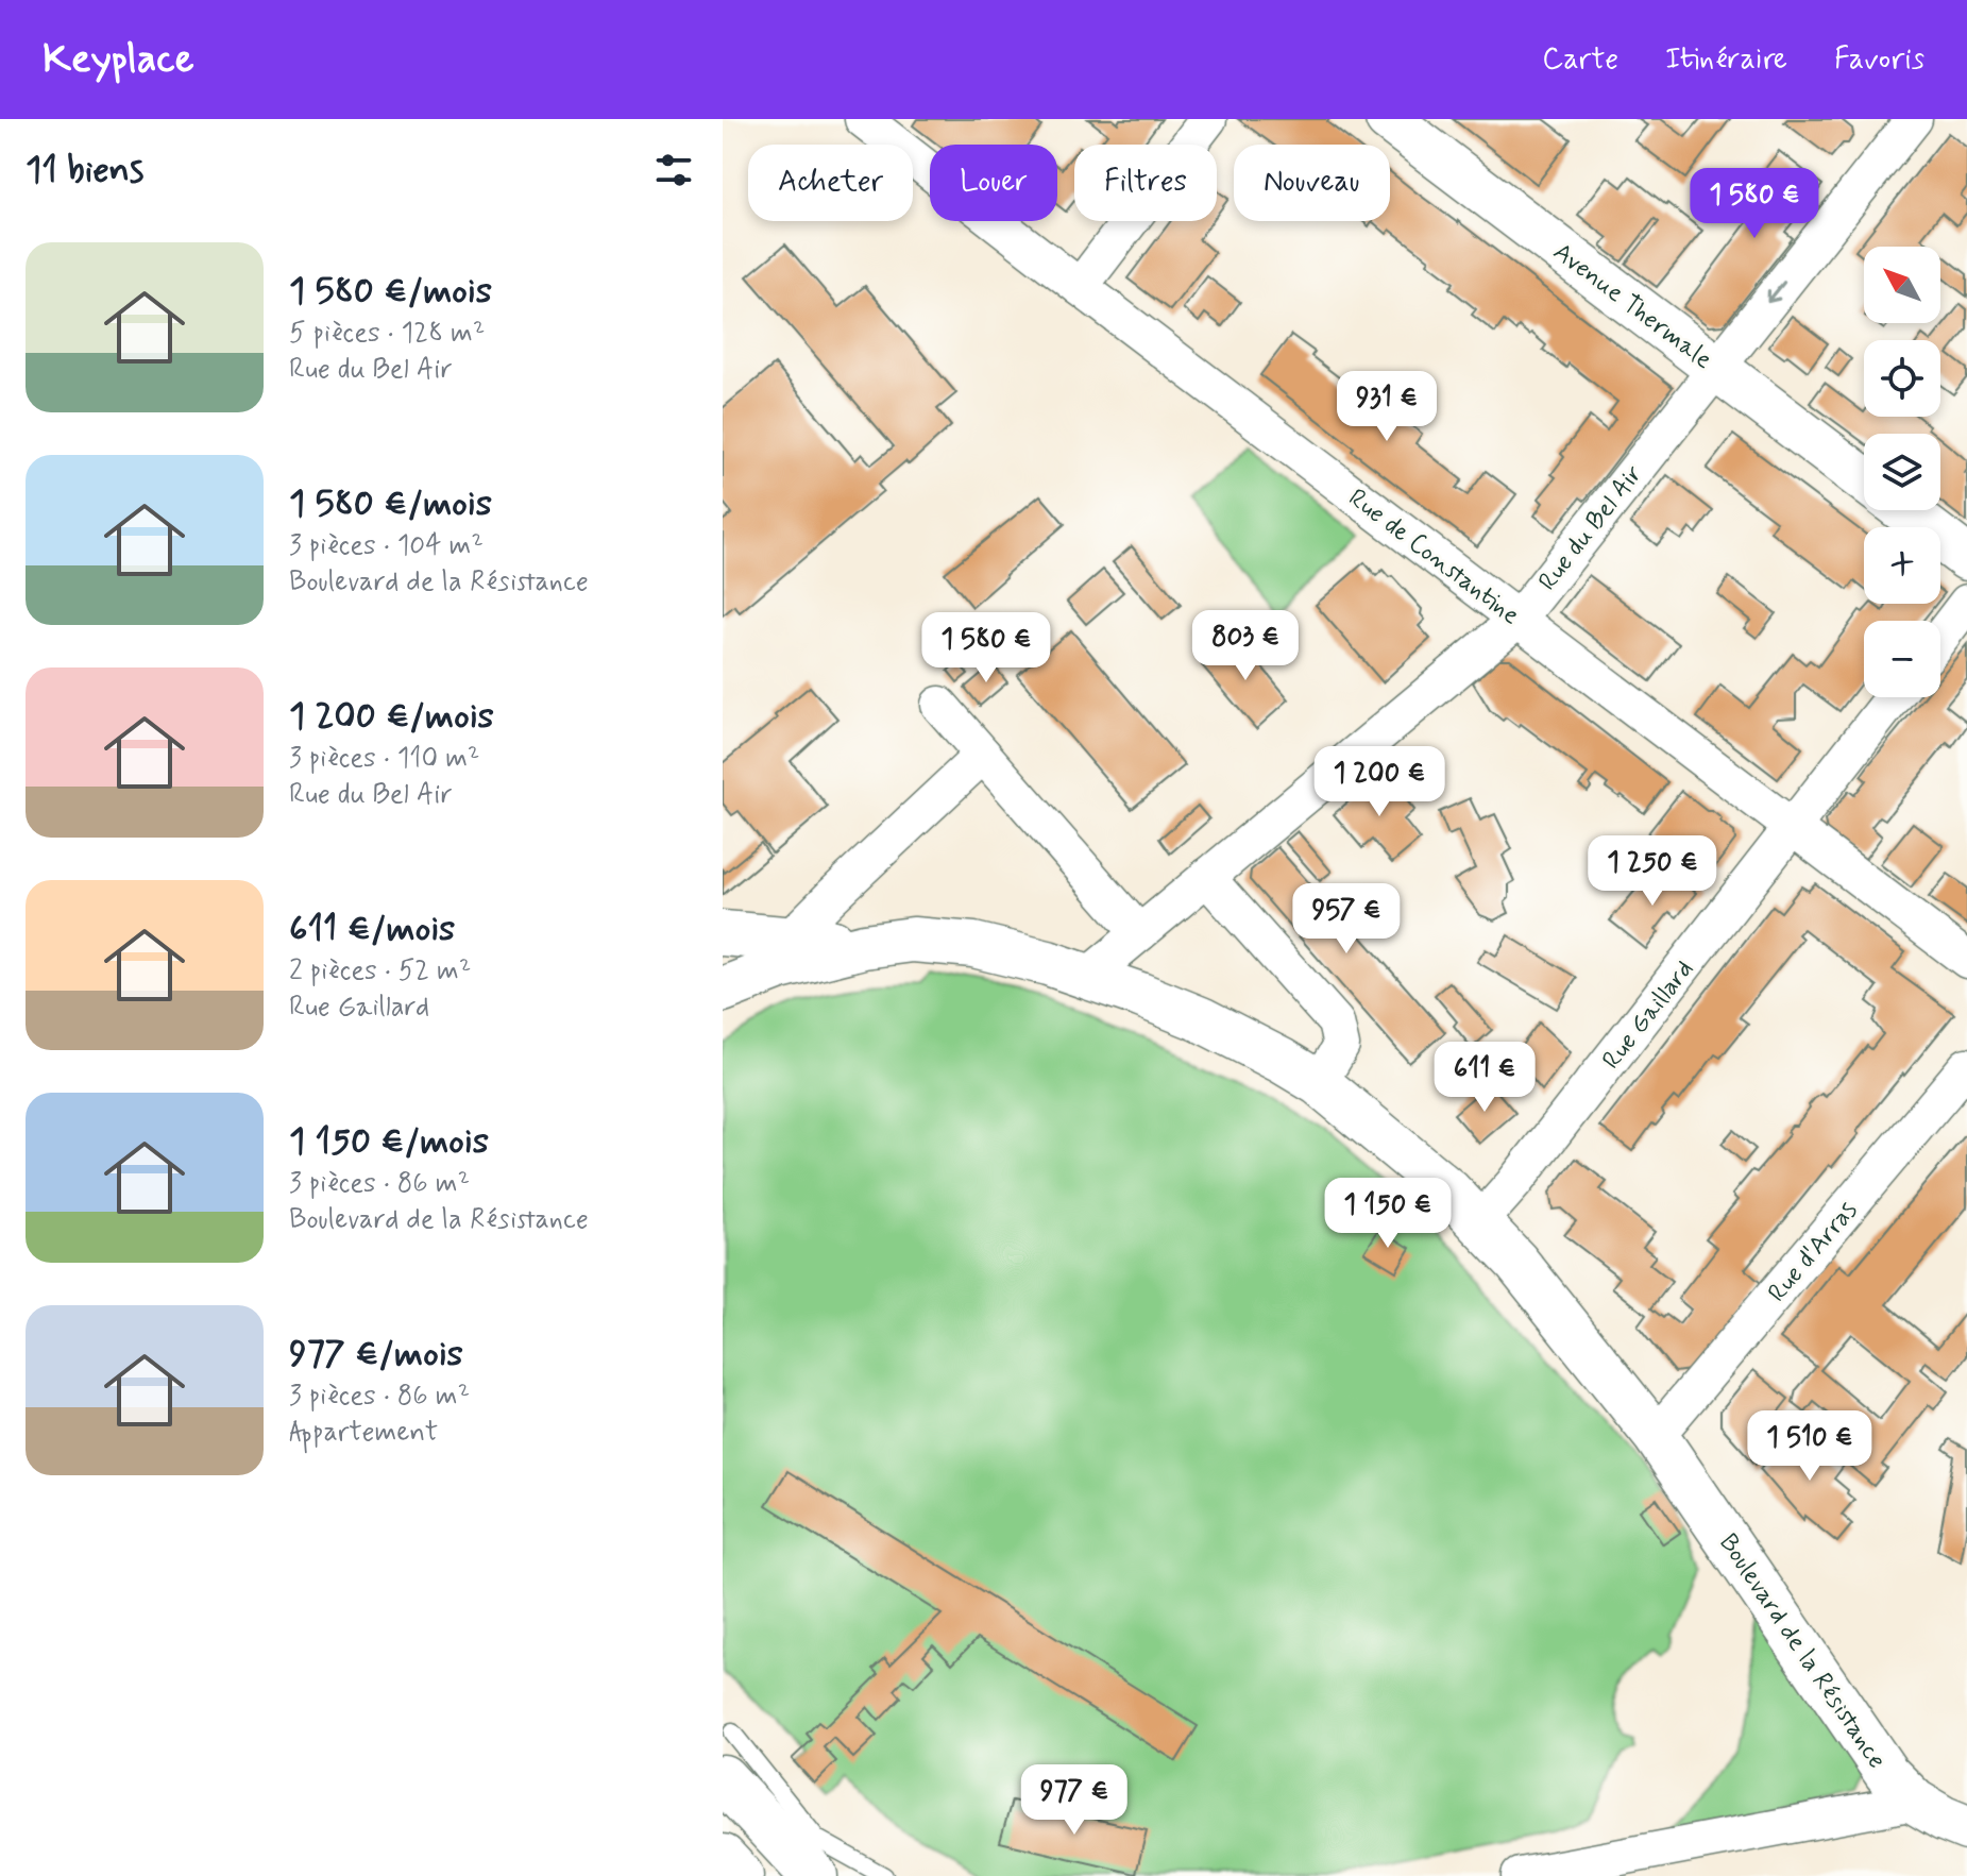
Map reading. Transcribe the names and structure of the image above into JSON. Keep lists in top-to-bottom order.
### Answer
{
  "streets": {
    "street": [
      "Avenue Thermale",
      "Rue du Bel Air",
      "Rue de Constantine",
      "Rue Gaillard",
      "Rue d'Arras",
      "Boulevard de la Résistance"
    ]
  },
  "crossings": [
    ["Avenue Thermale", "Rue du Bel Air"],
    ["Rue du Bel Air", "Rue de Constantine"],
    ["Rue du Bel Air", "Boulevard de la Résistance"],
    ["Rue de Constantine", "Rue Gaillard"],
    ["Rue Gaillard", "Boulevard de la Résistance"],
    ["Rue d'Arras", "Boulevard de la Résistance"]
  ],
  "north": "top left",
  "page": {
    "header": "Keyplace",
    "nav": ["Carte", "Itinéraire", "Favoris"],
    "heading": "11 biens",
    "chip": [
      "Acheter",
      "Louer",
      "Filtres",
      "Nouveau"
    ],
    "price": [
      "1 580 €",
      "931 €",
      "803 €",
      "1 580 €",
      "1 200 €",
      "1 250 €",
      "957 €",
      "611 €",
      "1 150 €",
      "1 510 €",
      "977 €"
    ],
    "list": [
      {
        "name": "1 580 €/mois",
        "note": "5 pièces · 128 m² · Rue du Bel Air"
      },
      {
        "name": "1 580 €/mois",
        "note": "3 pièces · 104 m² · Boulevard de la Résistance"
      },
      {
        "name": "1 200 €/mois",
        "note": "3 pièces · 110 m² · Rue du Bel Air"
      },
      {
        "name": "611 €/mois",
        "note": "2 pièces · 52 m² · Rue Gaillard"
      },
      {
        "name": "1 150 €/mois",
        "note": "3 pièces · 86 m² · Boulevard de la Résistance"
      },
      {
        "name": "977 €/mois",
        "note": "3 pièces · 86 m² · Appartement"
      }
    ],
    "map_buttons": ["+", "−"]
  }
}
